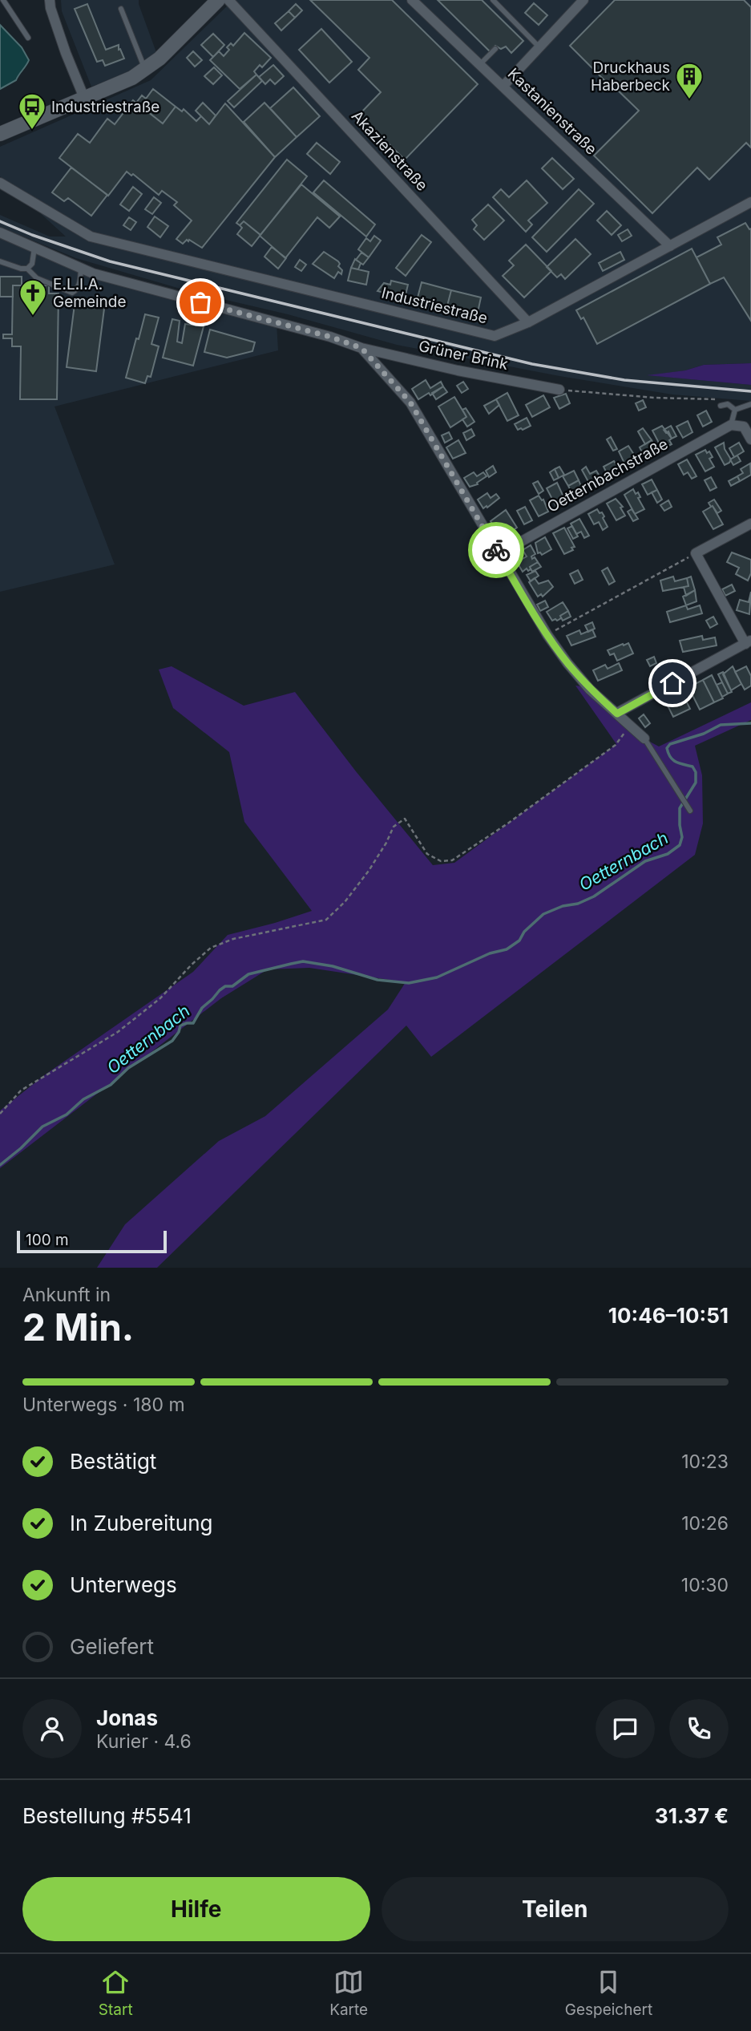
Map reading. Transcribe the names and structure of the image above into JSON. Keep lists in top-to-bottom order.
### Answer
{
  "streets": {
    "street": [
      "Kastanienstraße",
      "Akazienstraße",
      "Industriestraße",
      "Grüner Brink",
      "Oetternbachstraße"
    ]
  },
  "crossings": [
    ["Kastanienstraße", "Industriestraße"],
    ["Akazienstraße", "Industriestraße"]
  ],
  "water": ["Oetternbach"],
  "places": {
    "building": ["Druckhaus Haberbeck"],
    "bus stop": ["Industriestraße"],
    "church": ["E.L.I.A. Gemeinde"]
  },
  "scale_bar": "100 m",
  "page": {
    "scale": "100 m",
    "heading": ["2 Min.", "Ankunft in", "10:46–10:51"],
    "panel": [
      "Jonas",
      "Kurier · 4.6",
      "Bestellung #5541",
      "31.37 €"
    ],
    "bar": "Unterwegs · 180 m",
    "list": [
      ["Bestätigt", "10:23"],
      ["In Zubereitung", "10:26"],
      ["Unterwegs", "10:30"],
      "Geliefert"
    ],
    "buttons": ["Hilfe", "Teilen"],
    "tabs": ["Start", "Karte", "Gespeichert"]
  }
}
